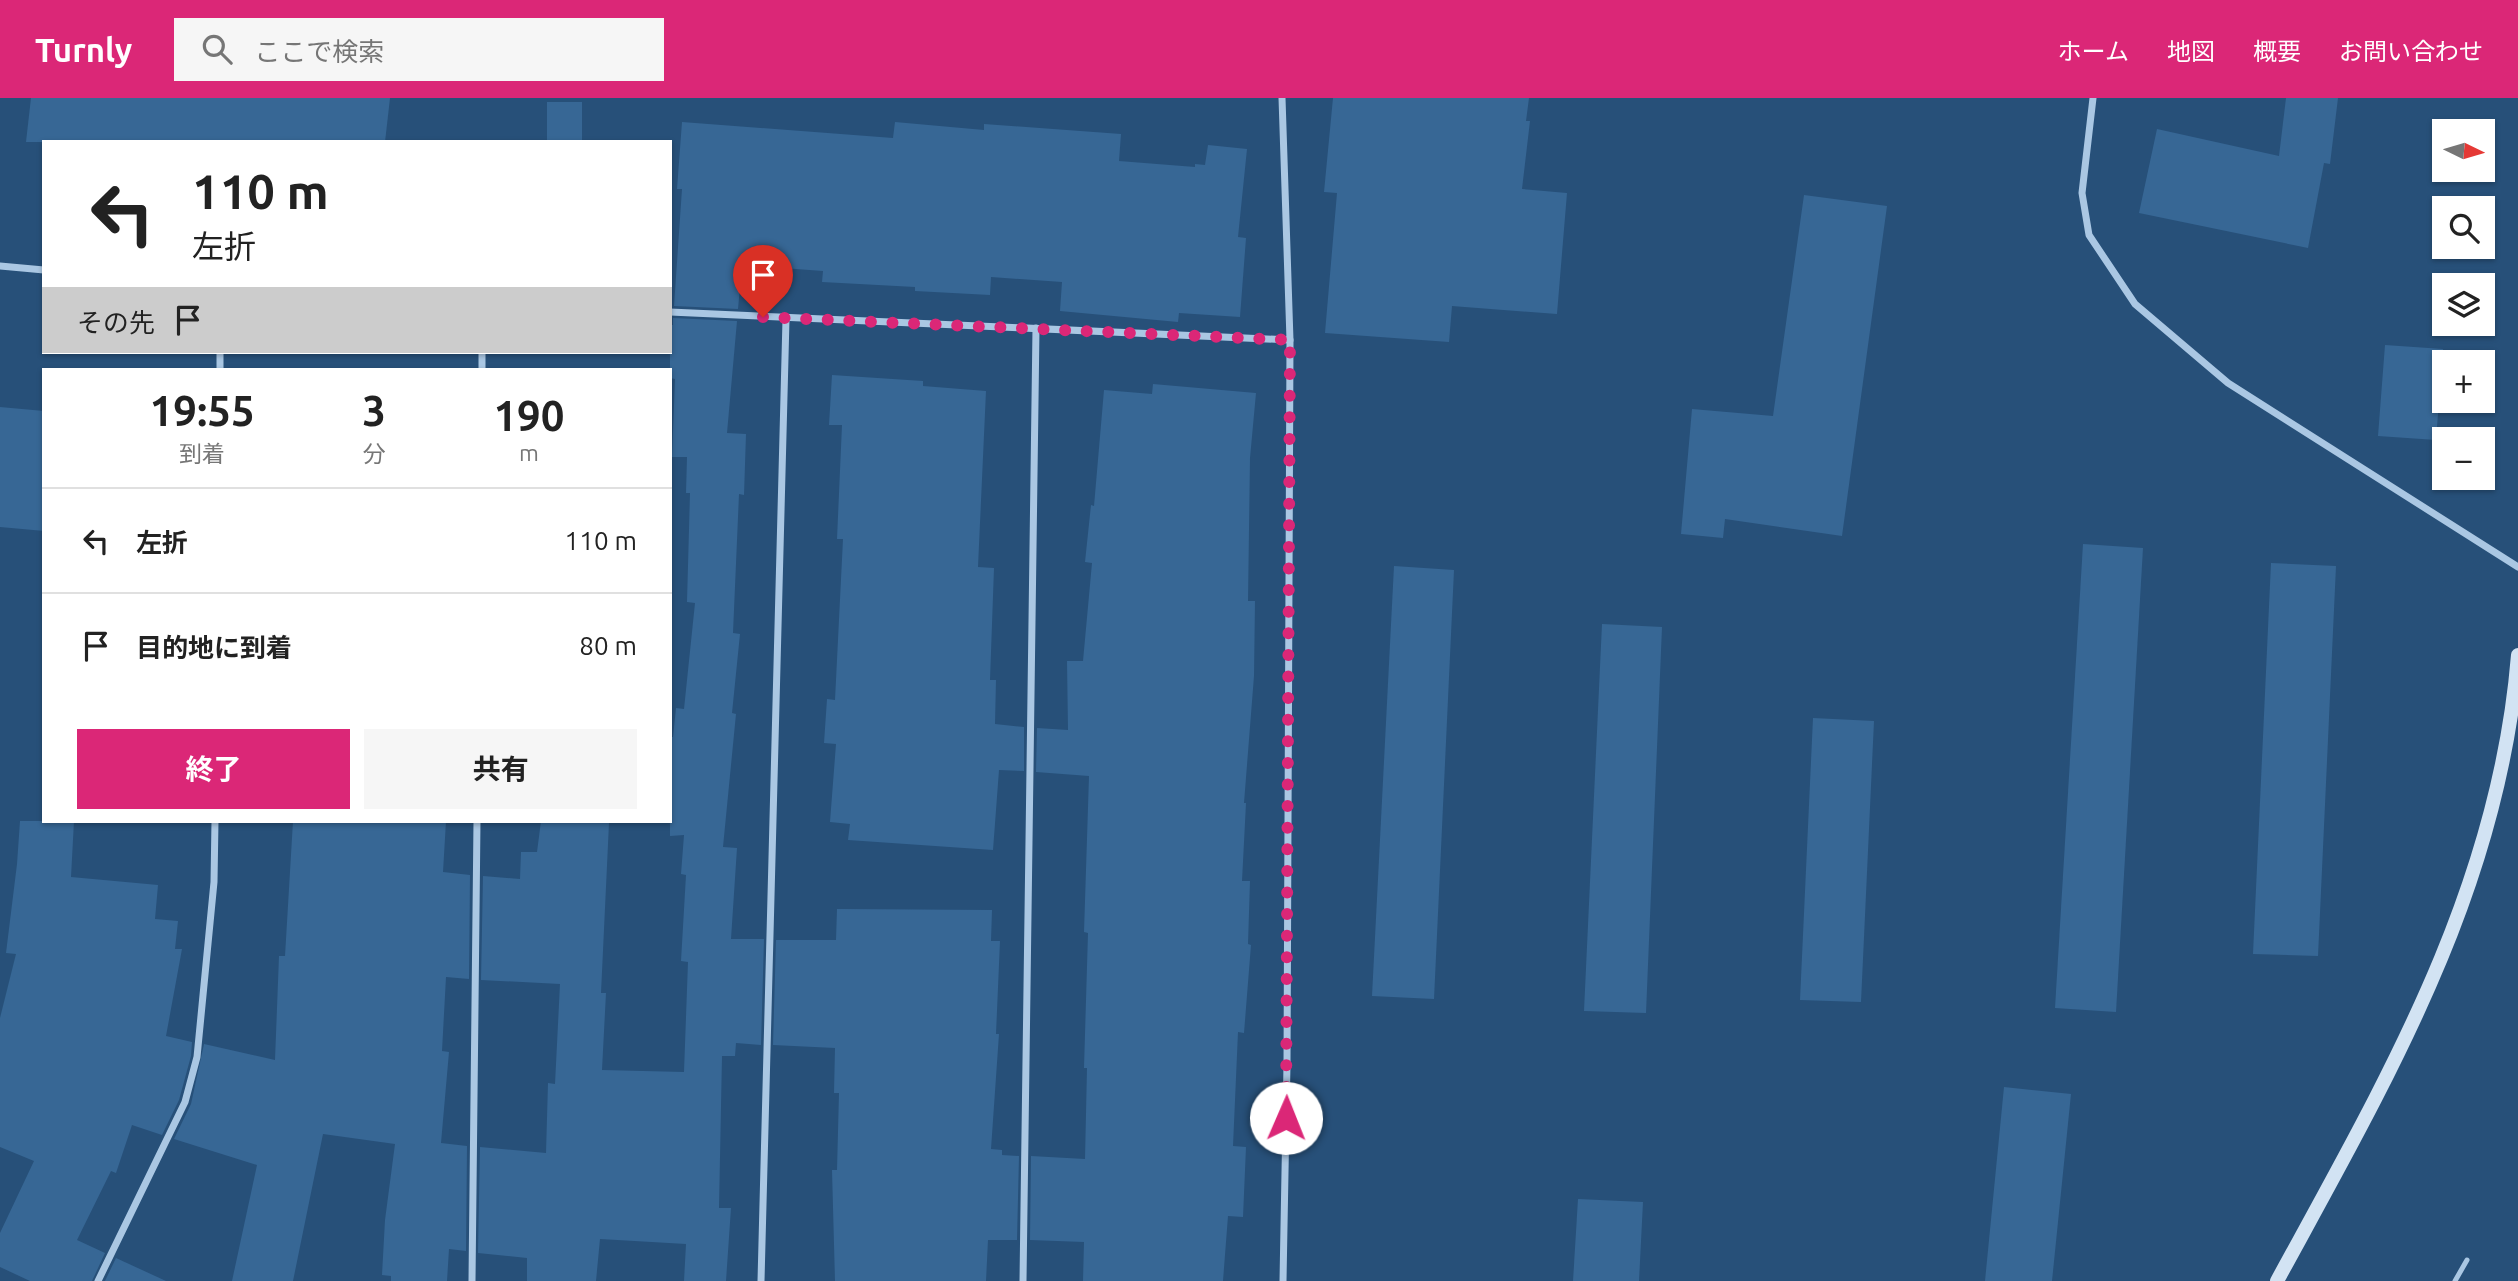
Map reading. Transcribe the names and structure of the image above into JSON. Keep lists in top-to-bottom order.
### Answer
{
  "north": "right",
  "page": {
    "header": "Turnly",
    "search": "ここで検索",
    "nav": [
      "ホーム",
      "地図",
      "概要",
      "お問い合わせ"
    ],
    "map_buttons": ["+", "−"],
    "turn": ["110 m", "左折"],
    "then": "その先",
    "eta": [
      "19:55",
      "到着",
      "3",
      "分",
      "190",
      "m"
    ],
    "list": [
      {
        "name": "左折",
        "value": "110 m"
      },
      {
        "name": "目的地に到着",
        "value": "80 m"
      }
    ],
    "buttons": ["終了", "共有"]
  }
}
